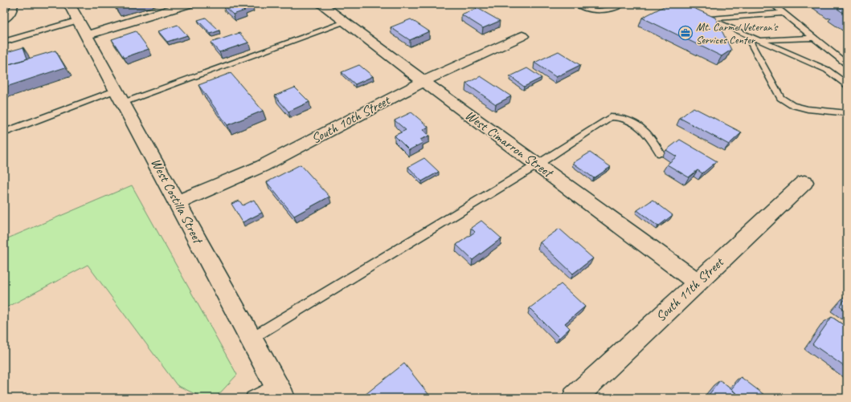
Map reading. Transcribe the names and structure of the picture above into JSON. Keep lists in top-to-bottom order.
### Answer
{
  "streets": {
    "street": [
      "South 10th Street",
      "West Cimarron Street",
      "West Costilla Street",
      "South 11th Street"
    ]
  },
  "crossings": [
    ["South 10th Street", "West Cimarron Street"],
    ["South 10th Street", "West Costilla Street"],
    ["West Cimarron Street", "South 11th Street"]
  ],
  "places": {
    "office": ["Mt. Carmel Veteran's Services Center"]
  }
}
